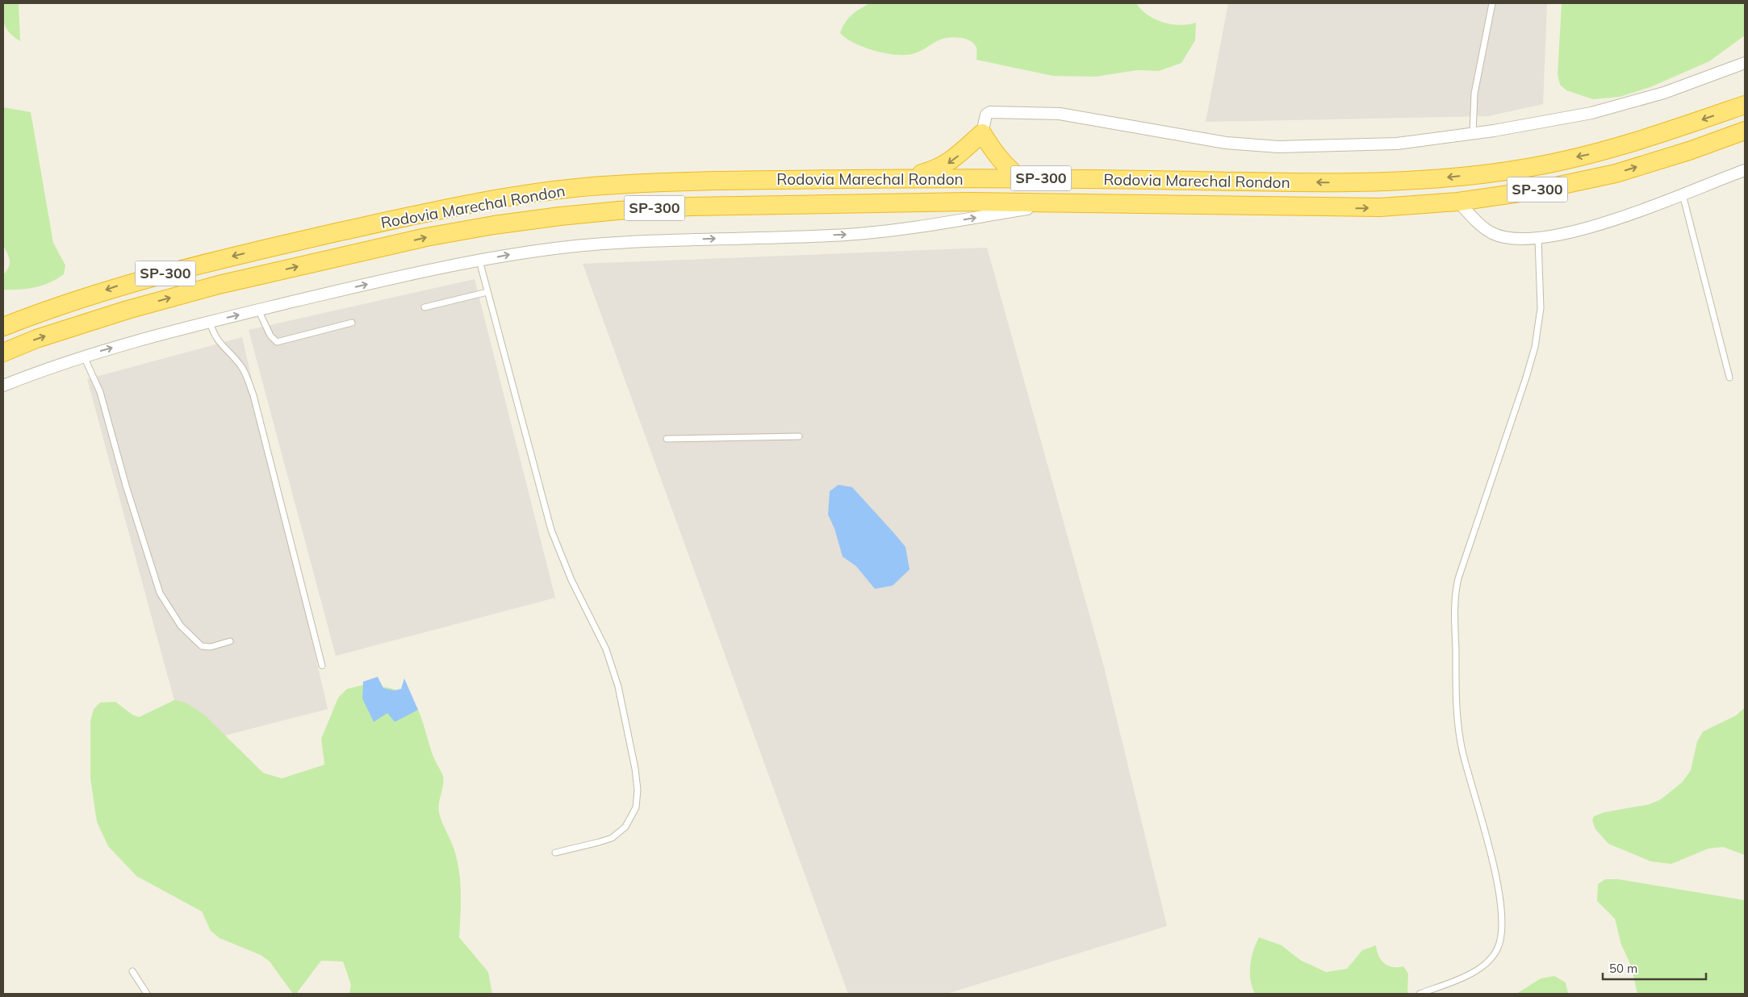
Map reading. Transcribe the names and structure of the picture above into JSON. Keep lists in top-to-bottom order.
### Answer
{
  "streets": {
    "highway": ["SP-300", "Rodovia Marechal Rondon"]
  },
  "scale_bar": "50 m"
}
